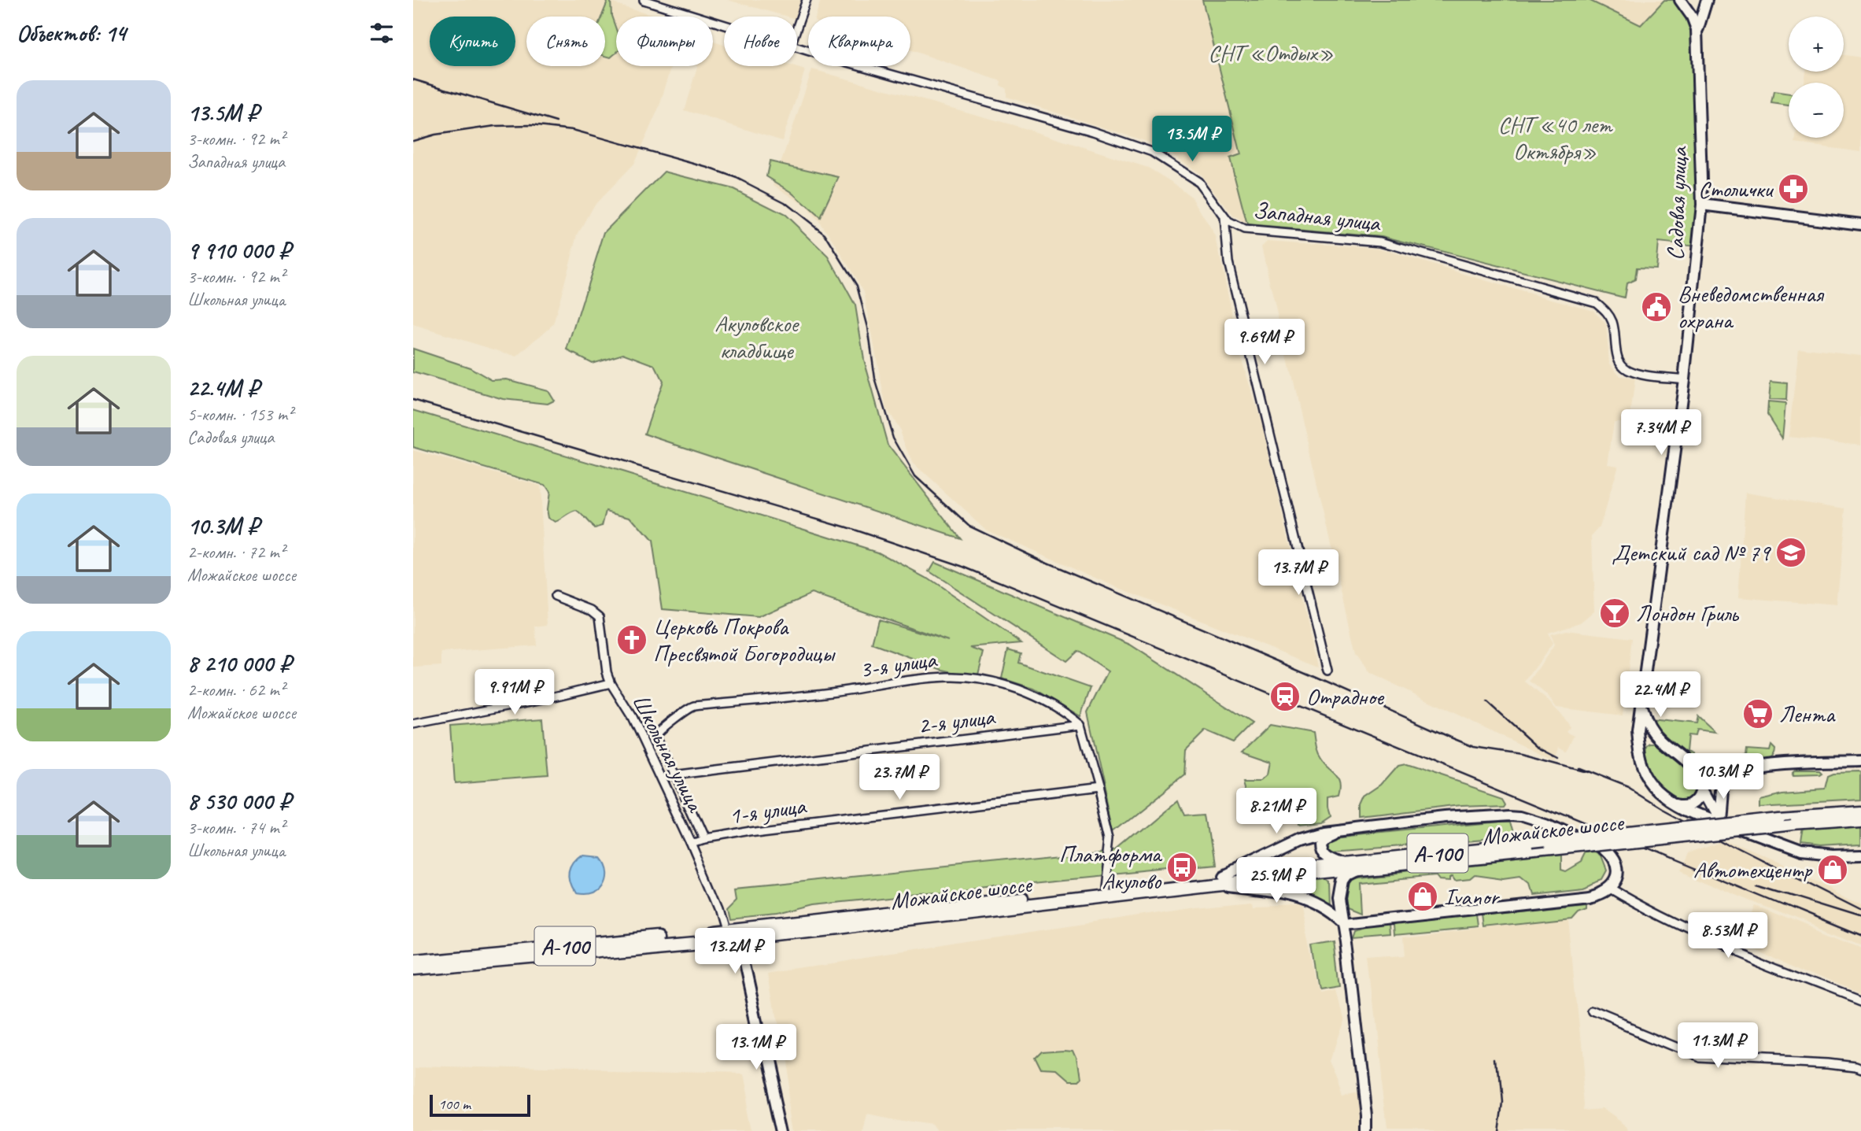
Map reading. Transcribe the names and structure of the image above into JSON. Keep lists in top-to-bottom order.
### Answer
{
  "streets": {
    "main road": ["Можайское шоссе", "А-100"],
    "street": [
      "Садовая улица",
      "Западная улица",
      "3-я улица",
      "2-я улица",
      "Школьная улица",
      "1-я улица"
    ]
  },
  "crossings": [
    ["Садовая улица", "Западная улица"],
    ["3-я улица", "2-я улица"],
    ["Школьная улица", "1-я улица"],
    ["Школьная улица", "Можайское шоссе"],
    ["Школьная улица", "А-100"],
    ["Можайское шоссе", "А-100"]
  ],
  "parks": ["СНТ «Отдых»", "СНТ «40 лет Октября»", "Акуловское кладбище"],
  "places": {
    "pharmacy": ["Столички"],
    "public building": ["Вневедомственная охрана"],
    "school or university": ["Детский сад № 79"],
    "bar": ["Лондон Гриль"],
    "church": ["Церковь Покрова Пресвятой Богородицы"],
    "station": ["Отрадное"],
    "supermarket": ["Лента"],
    "bus stop": ["Платформа Акулово"],
    "shop": ["Автотехцентр", "Ivanor"]
  },
  "scale_bar": "100 m",
  "page": {
    "heading": "Объектов: 14",
    "map_buttons": ["+", "−"],
    "chip": [
      "Купить",
      "Снять",
      "Фильтры",
      "Новое",
      "Квартира"
    ],
    "list": [
      {
        "name": "13.5M ₽",
        "note": "3-комн. · 92 m² · Западная улица"
      },
      {
        "name": "9 910 000 ₽",
        "note": "3-комн. · 92 m² · Школьная улица"
      },
      {
        "name": "22.4M ₽",
        "note": "5-комн. · 153 m² · Садовая улица"
      },
      {
        "name": "10.3M ₽",
        "note": "2-комн. · 72 m² · Можайское шоссе"
      },
      {
        "name": "8 210 000 ₽",
        "note": "2-комн. · 62 m² · Можайское шоссе"
      },
      {
        "name": "8 530 000 ₽",
        "note": "3-комн. · 74 m² · Школьная улица"
      }
    ],
    "price": [
      "13.5M ₽",
      "9.69M ₽",
      "7.34M ₽",
      "13.7M ₽",
      "9.91M ₽",
      "22.4M ₽",
      "10.3M ₽",
      "23.7M ₽",
      "8.21M ₽",
      "25.9M ₽",
      "8.53M ₽",
      "13.2M ₽",
      "11.3M ₽",
      "13.1M ₽"
    ],
    "scale": "100 m"
  }
}
